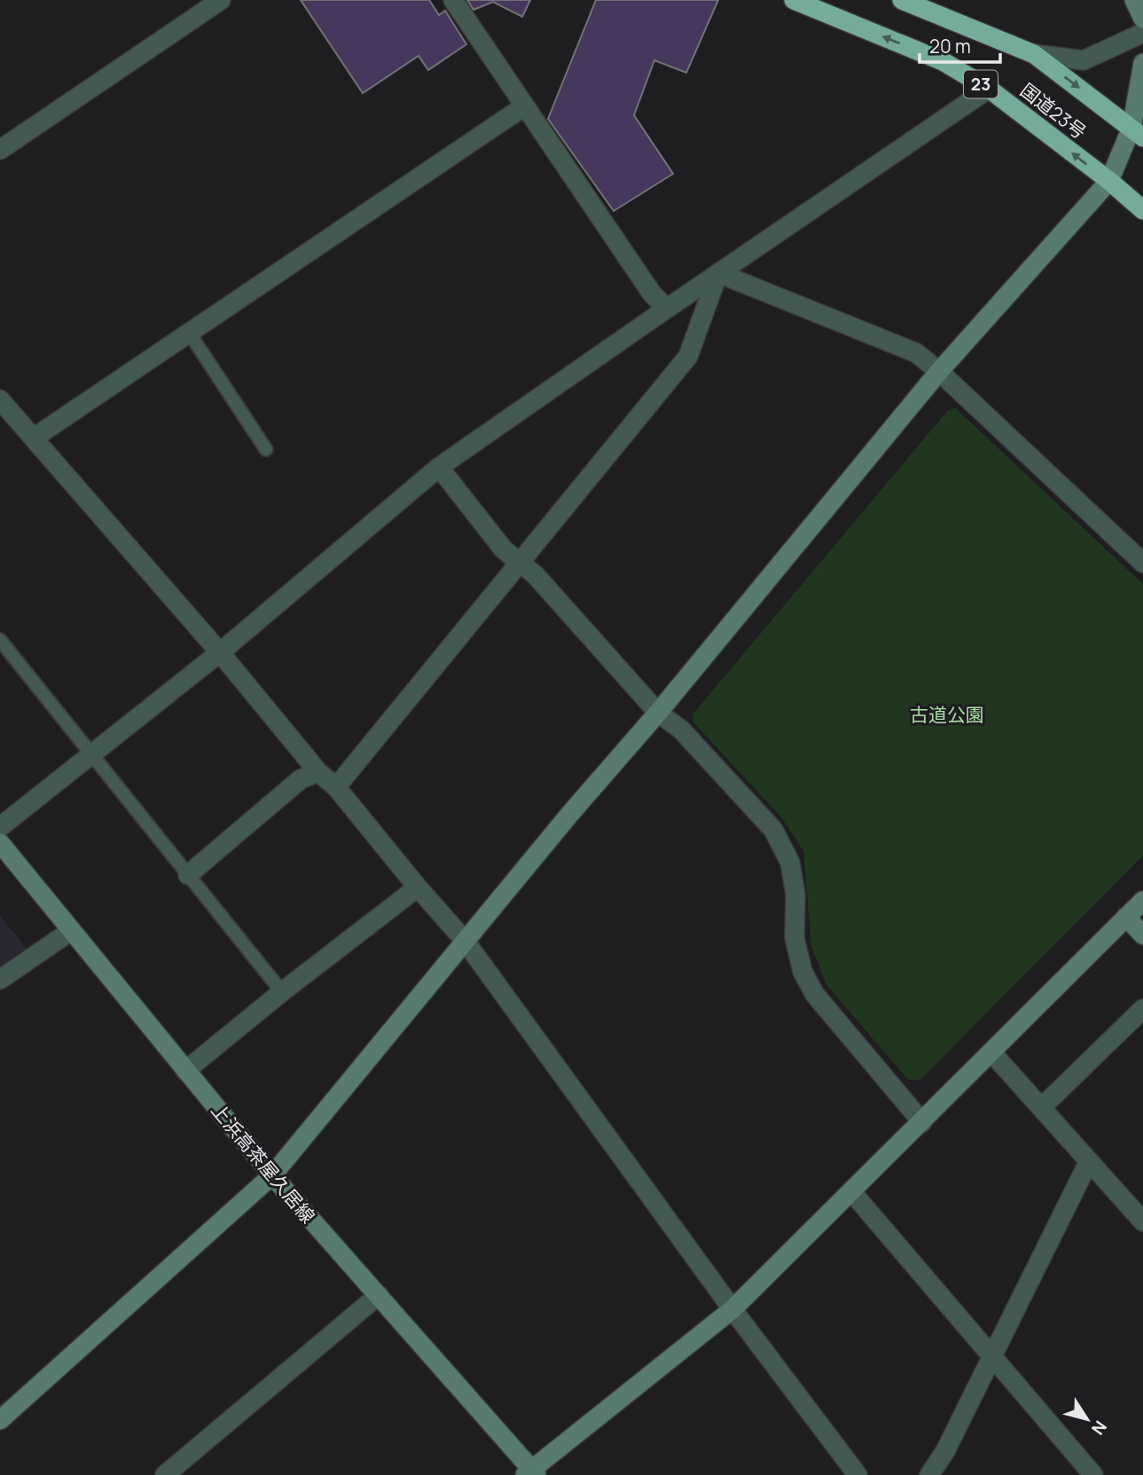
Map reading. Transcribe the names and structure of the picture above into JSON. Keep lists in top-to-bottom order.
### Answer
{
  "streets": {
    "highway": ["23", "国道23号"],
    "street": ["上浜高茶屋久居線"]
  },
  "parks": ["古道公園"],
  "scale_bar": "20 m",
  "north": "bottom right"
}
